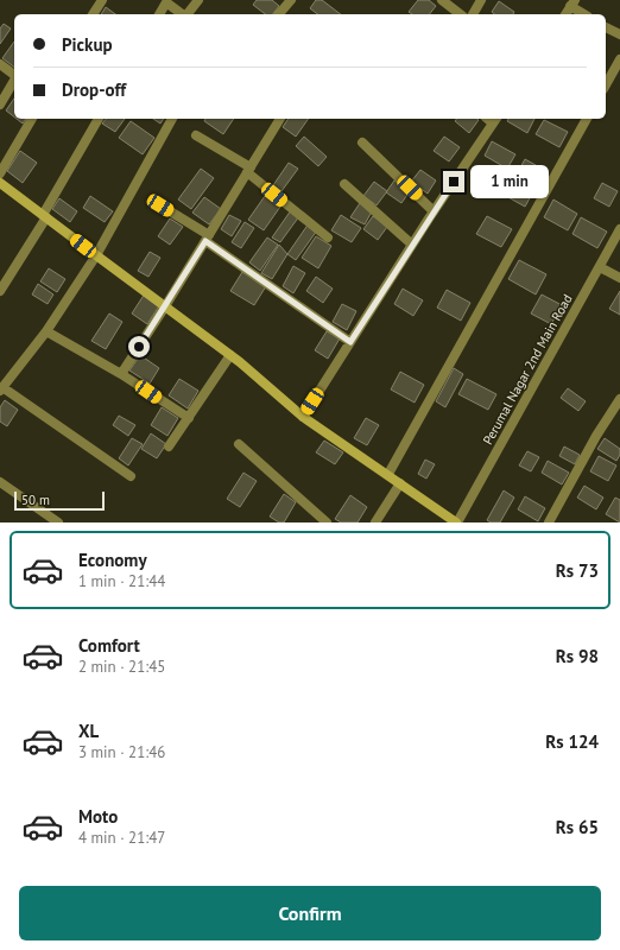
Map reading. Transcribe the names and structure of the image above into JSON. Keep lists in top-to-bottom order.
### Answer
{
  "streets": {
    "street": ["Perumal Nagar 2nd Main Road"]
  },
  "scale_bar": "50 m",
  "page": {
    "banner": ["Pickup", "Drop-off"],
    "bubble": "1 min",
    "scale": "50 m",
    "list": [
      {
        "name": "Economy",
        "note": "1 min · 21:44",
        "value": "Rs 73"
      },
      {
        "name": "Comfort",
        "note": "2 min · 21:45",
        "value": "Rs 98"
      },
      {
        "name": "XL",
        "note": "3 min · 21:46",
        "value": "Rs 124"
      },
      {
        "name": "Moto",
        "note": "4 min · 21:47",
        "value": "Rs 65"
      }
    ],
    "buttons": "Confirm"
  }
}
